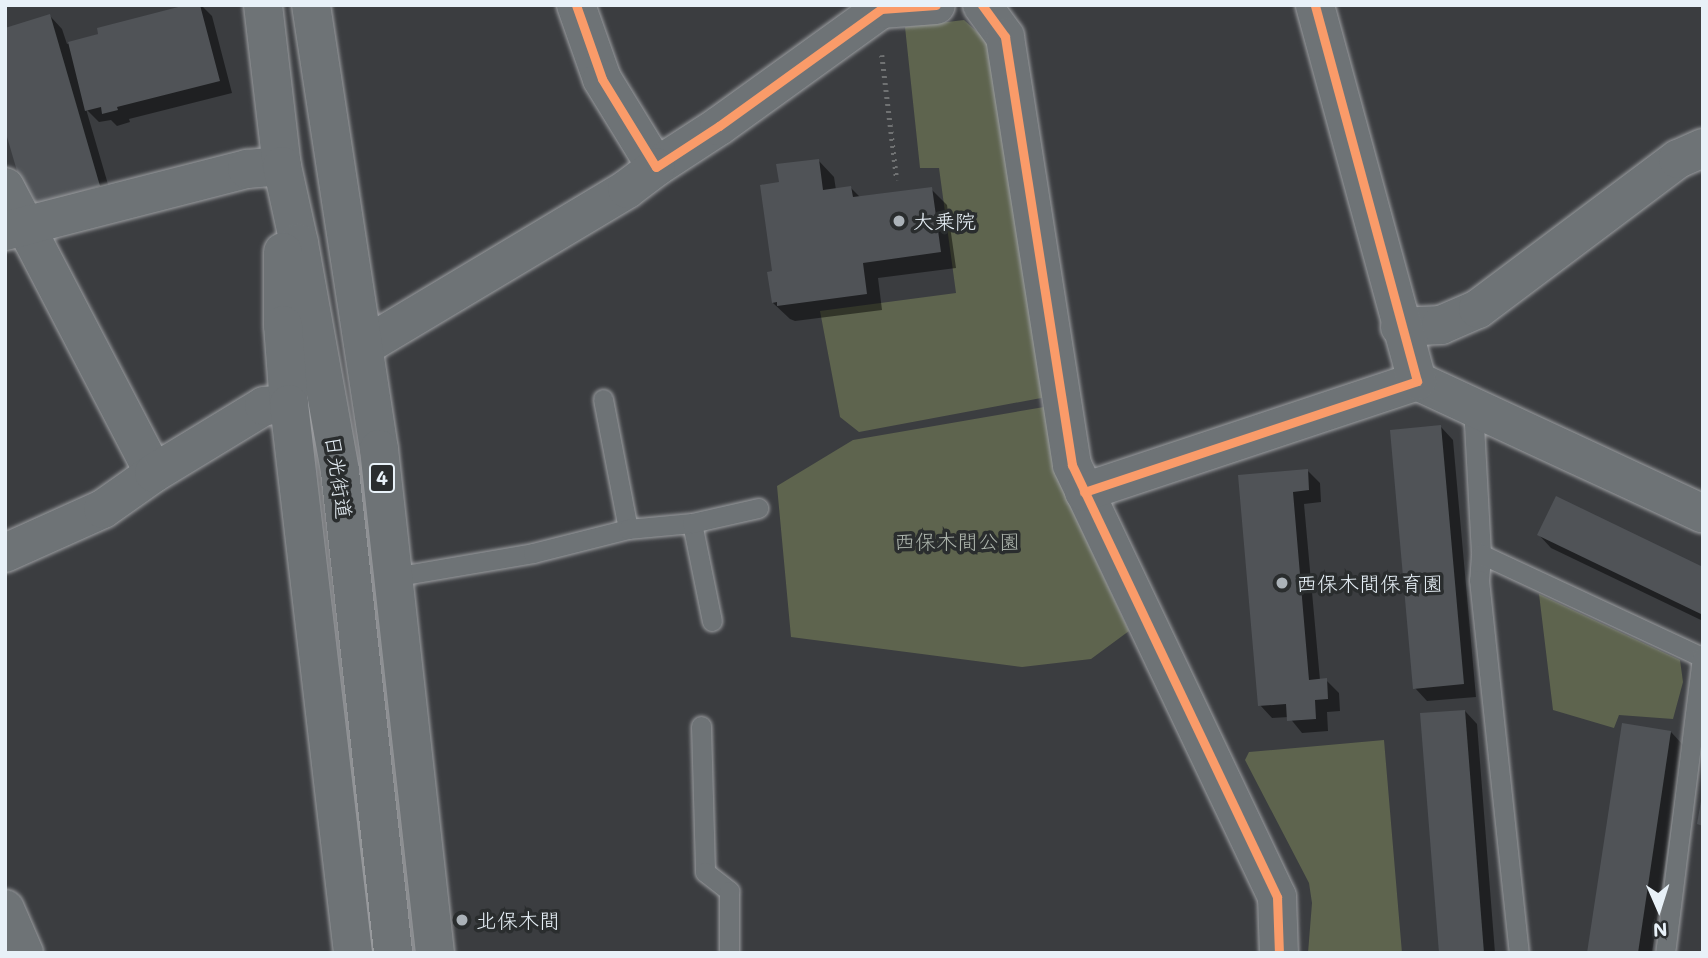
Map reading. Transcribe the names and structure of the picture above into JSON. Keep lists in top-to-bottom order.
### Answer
{
  "streets": {
    "main road": ["日光街道", "4"]
  },
  "crossings": [
    ["日光街道", "4"]
  ],
  "parks": ["西保木間公園"],
  "places": ["大乗院", "西保木間保育園", "北保木間"],
  "north": "bottom"
}
